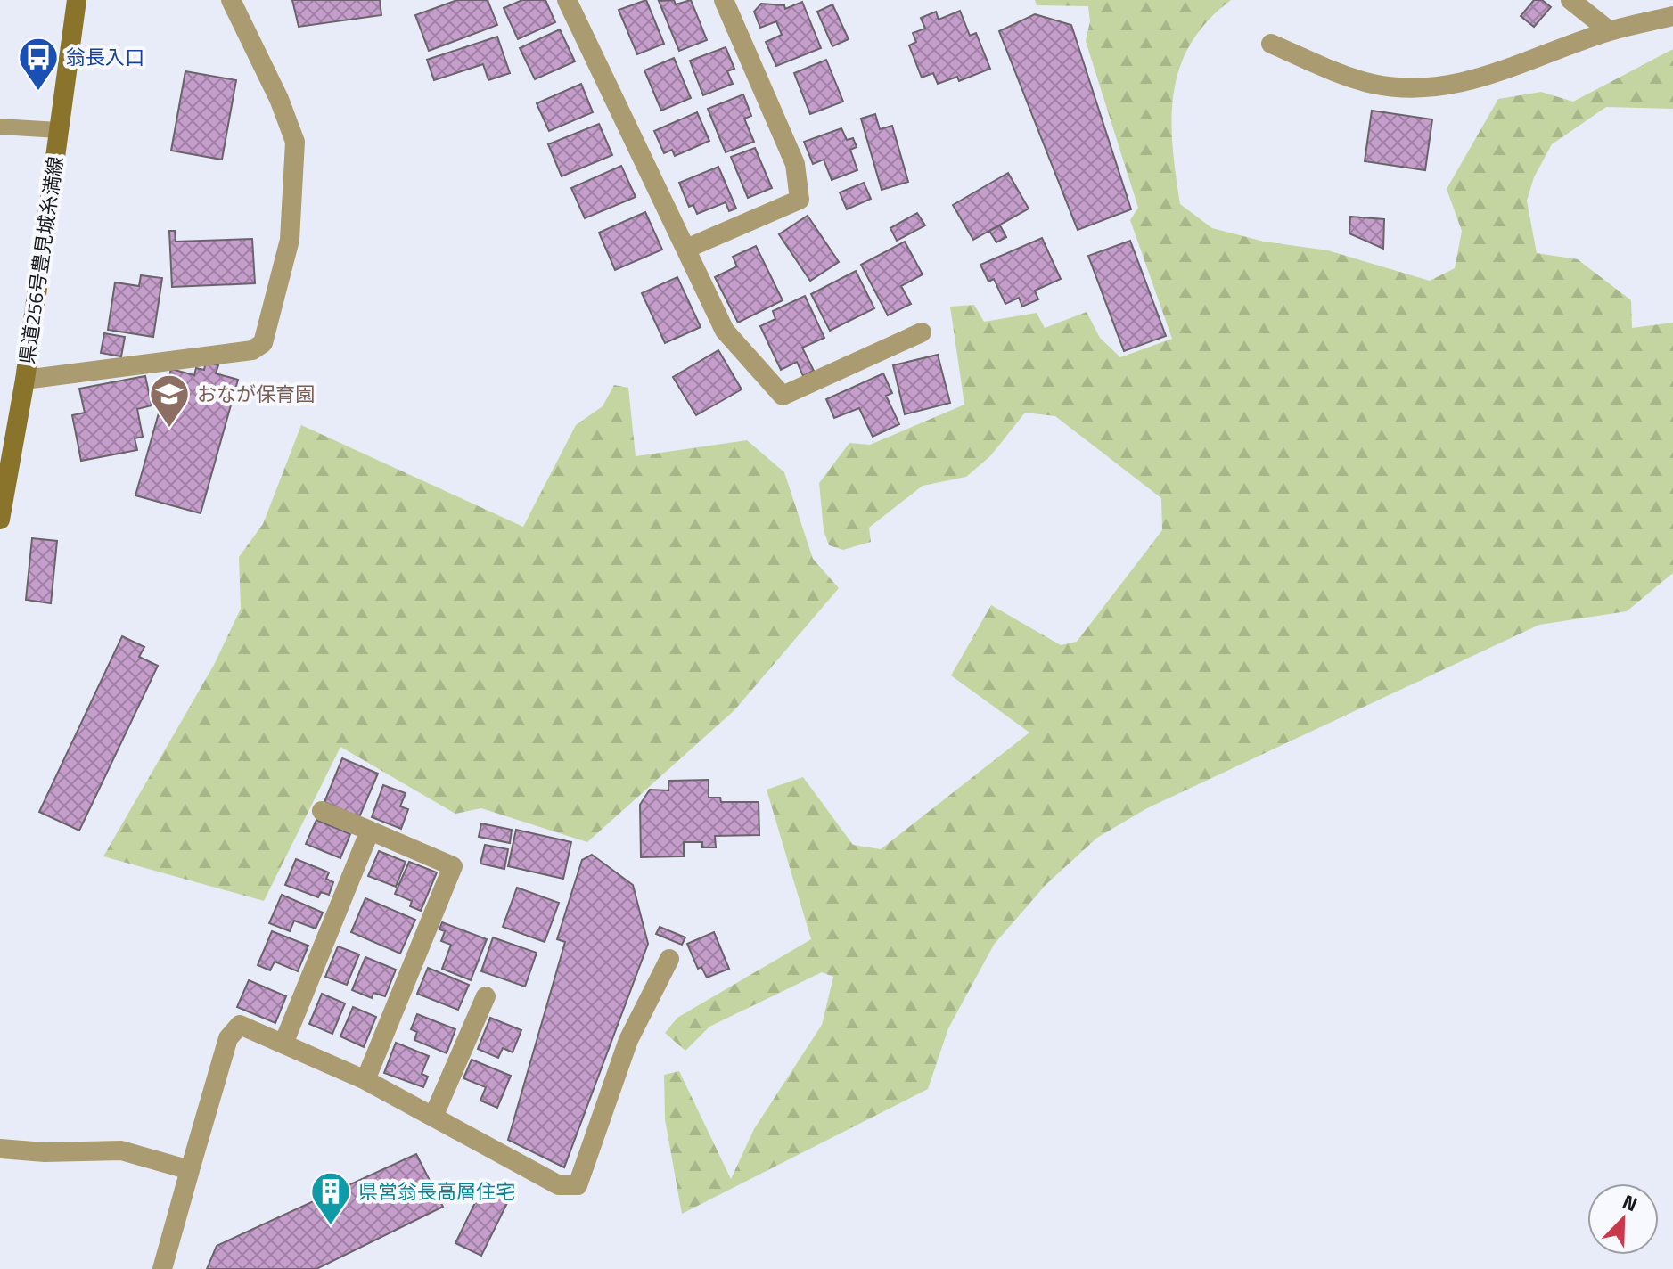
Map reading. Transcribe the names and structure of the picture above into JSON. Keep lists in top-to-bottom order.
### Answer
{
  "streets": {
    "main road": ["県道256号豊見城糸満線"]
  },
  "places": {
    "bus stop": ["翁長入口"],
    "school or university": ["おなが保育園"],
    "building": ["県営翁長高層住宅"]
  },
  "north": "top right"
}
